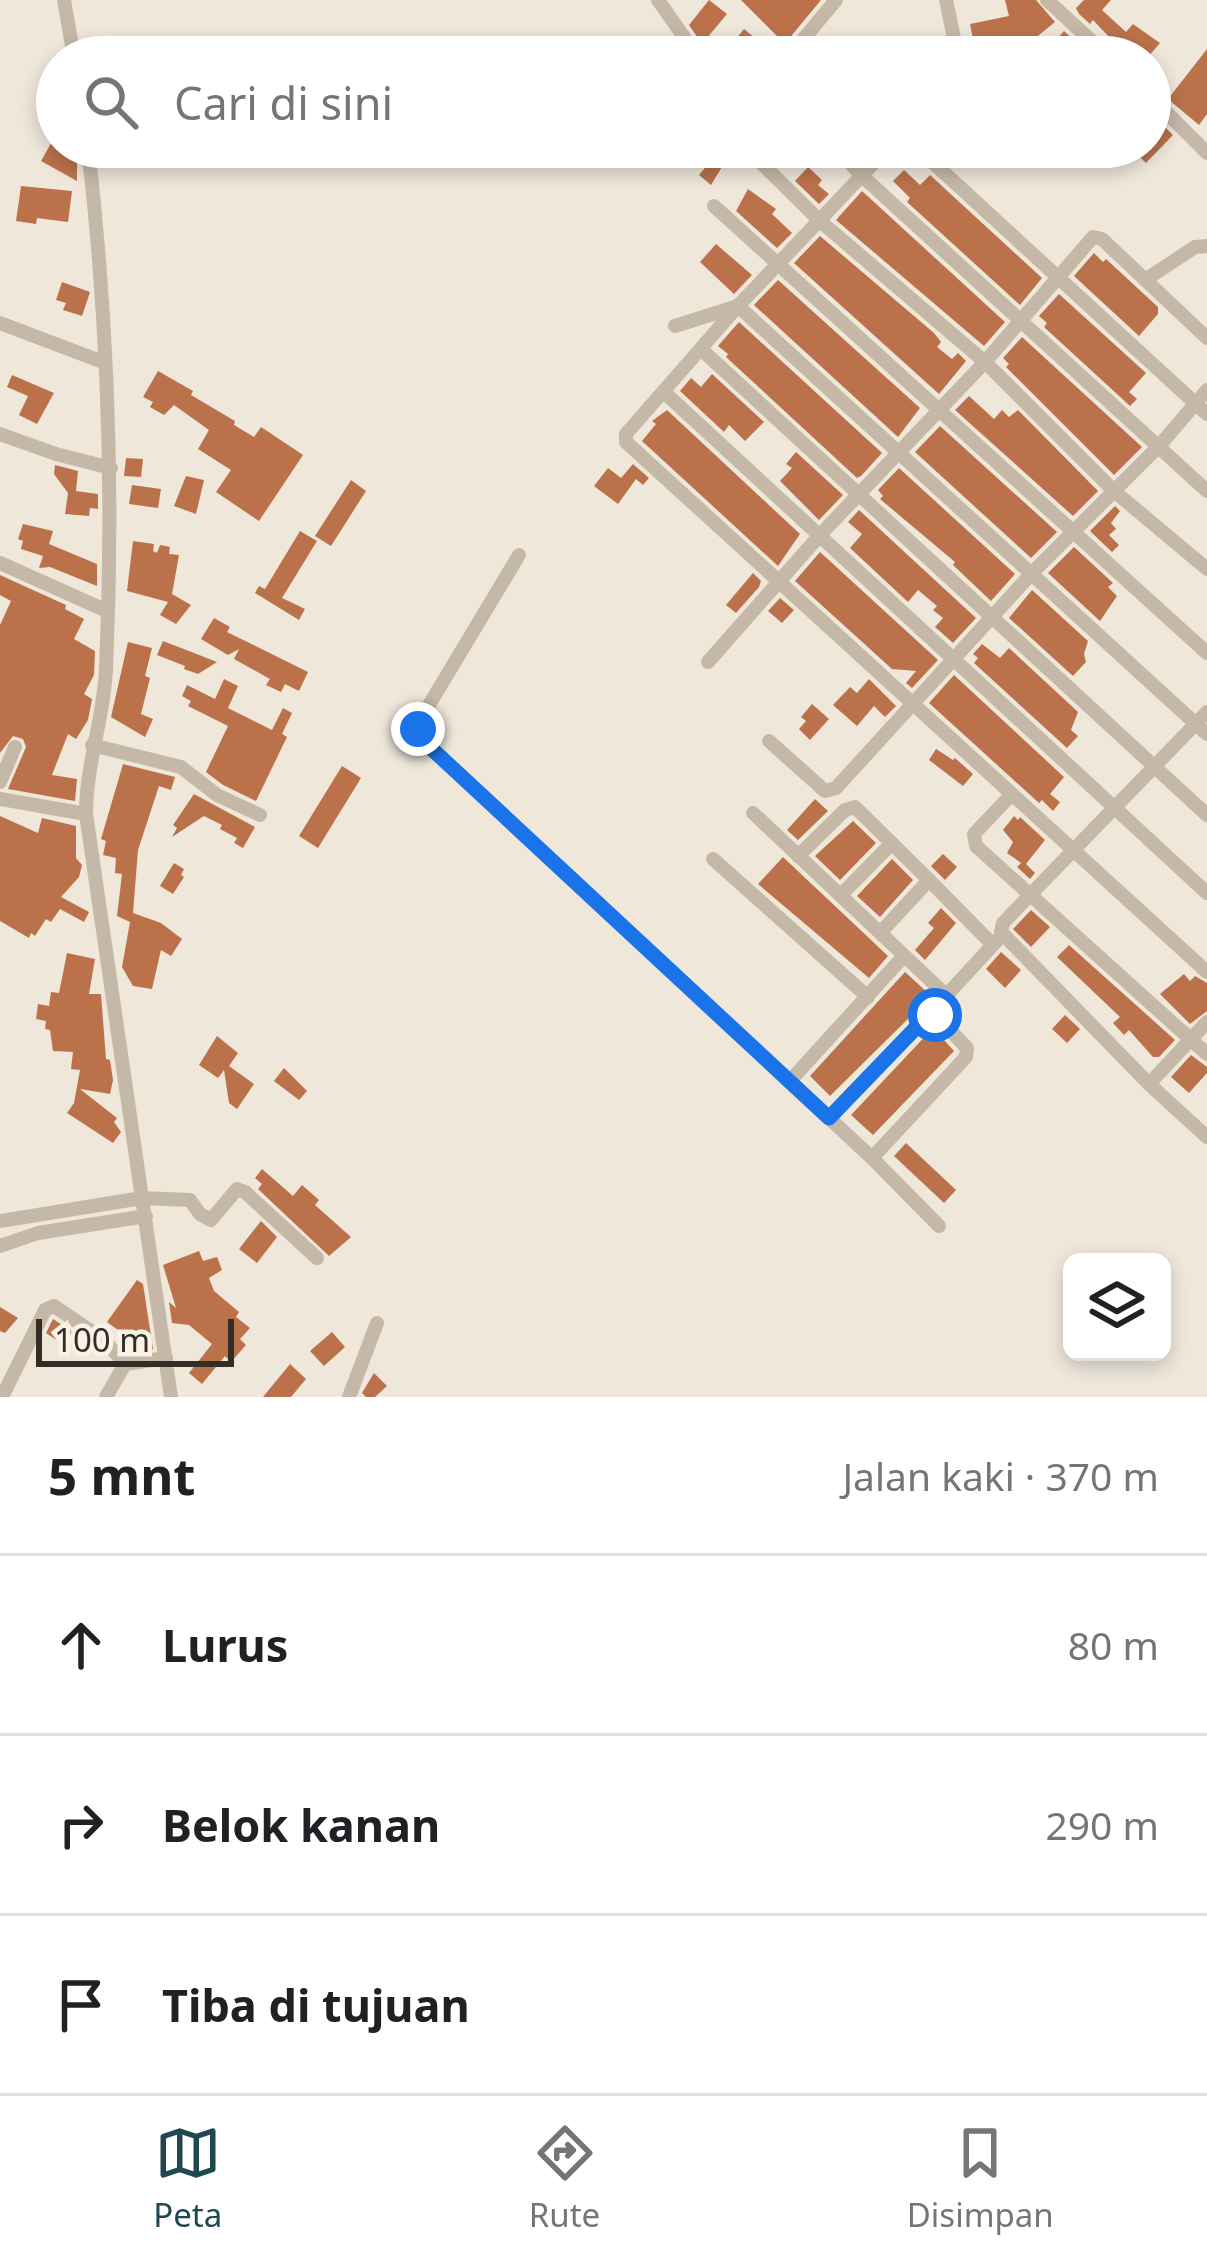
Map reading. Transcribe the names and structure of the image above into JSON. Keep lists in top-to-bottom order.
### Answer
{
  "scale_bar": "100 m",
  "page": {
    "search": "Cari di sini",
    "scale": "100 m",
    "heading": ["5 mnt", "Jalan kaki · 370 m"],
    "list": [
      ["Lurus", "80 m"],
      ["Belok kanan", "290 m"],
      "Tiba di tujuan"
    ],
    "nav": ["Peta", "Rute", "Disimpan"]
  }
}
